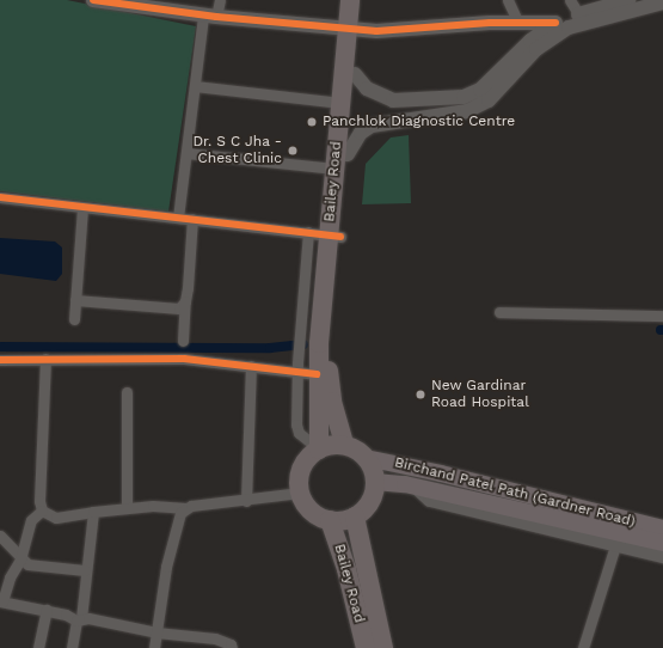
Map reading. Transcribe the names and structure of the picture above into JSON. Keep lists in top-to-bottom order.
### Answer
{
  "streets": {
    "highway": ["Bailey Road"],
    "main road": ["Birchand Patel Path (Gardner Road)"]
  },
  "crossings": [
    ["Bailey Road", "Birchand Patel Path (Gardner Road)"]
  ],
  "places": ["Panchlok Diagnostic Centre", "Dr. S C Jha - Chest Clinic", "New Gardinar Road Hospital"]
}
